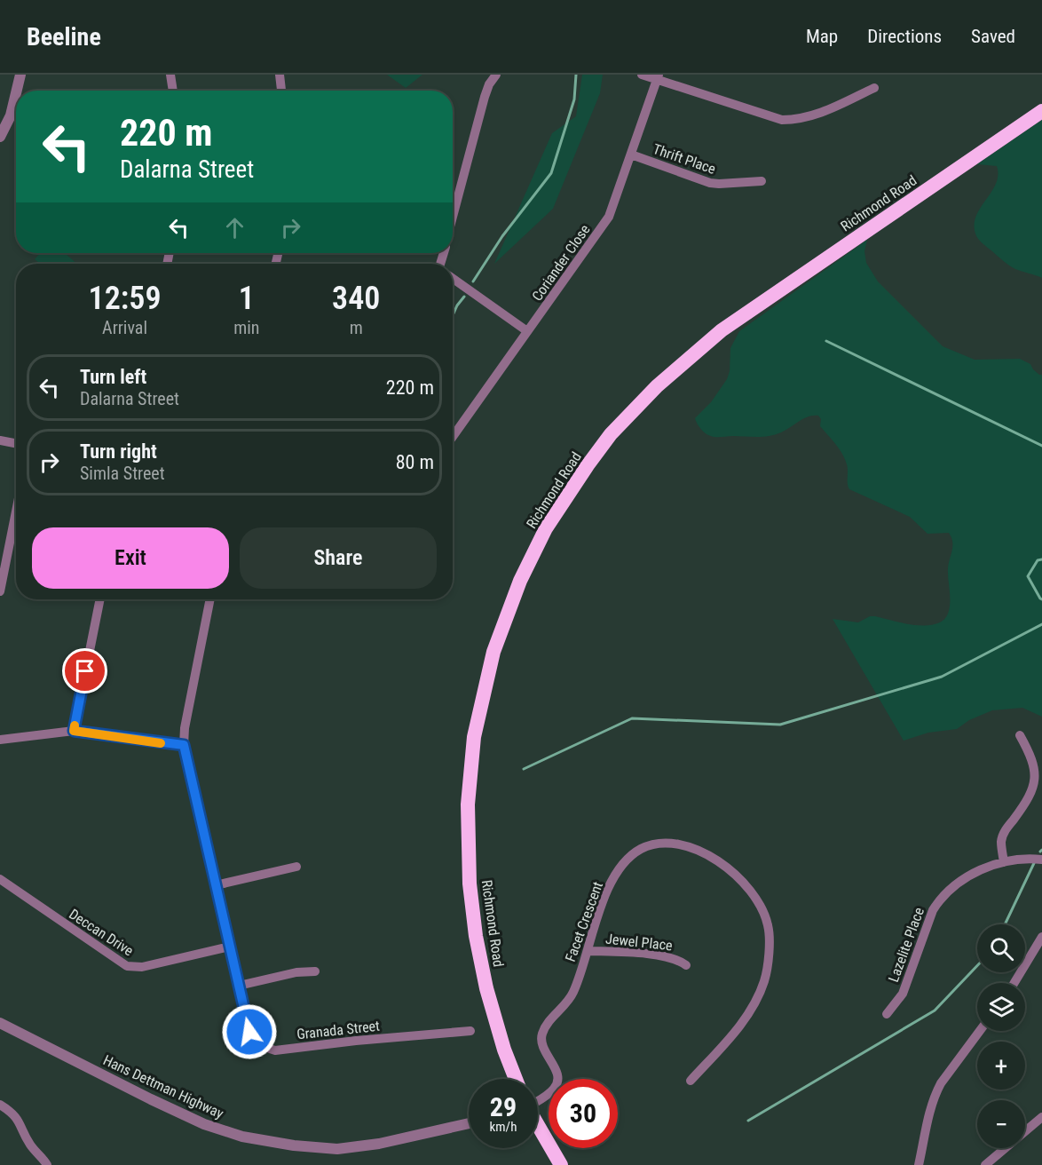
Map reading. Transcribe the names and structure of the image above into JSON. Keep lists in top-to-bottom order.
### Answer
{
  "streets": {
    "highway": ["Richmond Road"],
    "street": [
      "Thrift Place",
      "Coriander Close",
      "Facet Crescent",
      "Deccan Drive",
      "Jewel Place",
      "Lazelite Place",
      "Granada Street",
      "Hans Dettman Highway"
    ]
  },
  "crossings": [
    ["Thrift Place", "Coriander Close"],
    ["Facet Crescent", "Jewel Place"],
    ["Deccan Drive", "Granada Street"]
  ],
  "page": {
    "header": "Beeline",
    "nav": ["Map", "Directions", "Saved"],
    "turn": ["220 m", "Dalarna Street"],
    "eta": [
      "12:59",
      "Arrival",
      "1",
      "min",
      "340",
      "m"
    ],
    "list": [
      {
        "name": "Turn left",
        "note": "Dalarna Street",
        "value": "220 m"
      },
      {
        "name": "Turn right",
        "note": "Simla Street",
        "value": "80 m"
      }
    ],
    "buttons": ["Exit", "Share"],
    "map_buttons": ["+", "−"],
    "speed": "29 km/h",
    "limit": "30"
  }
}
